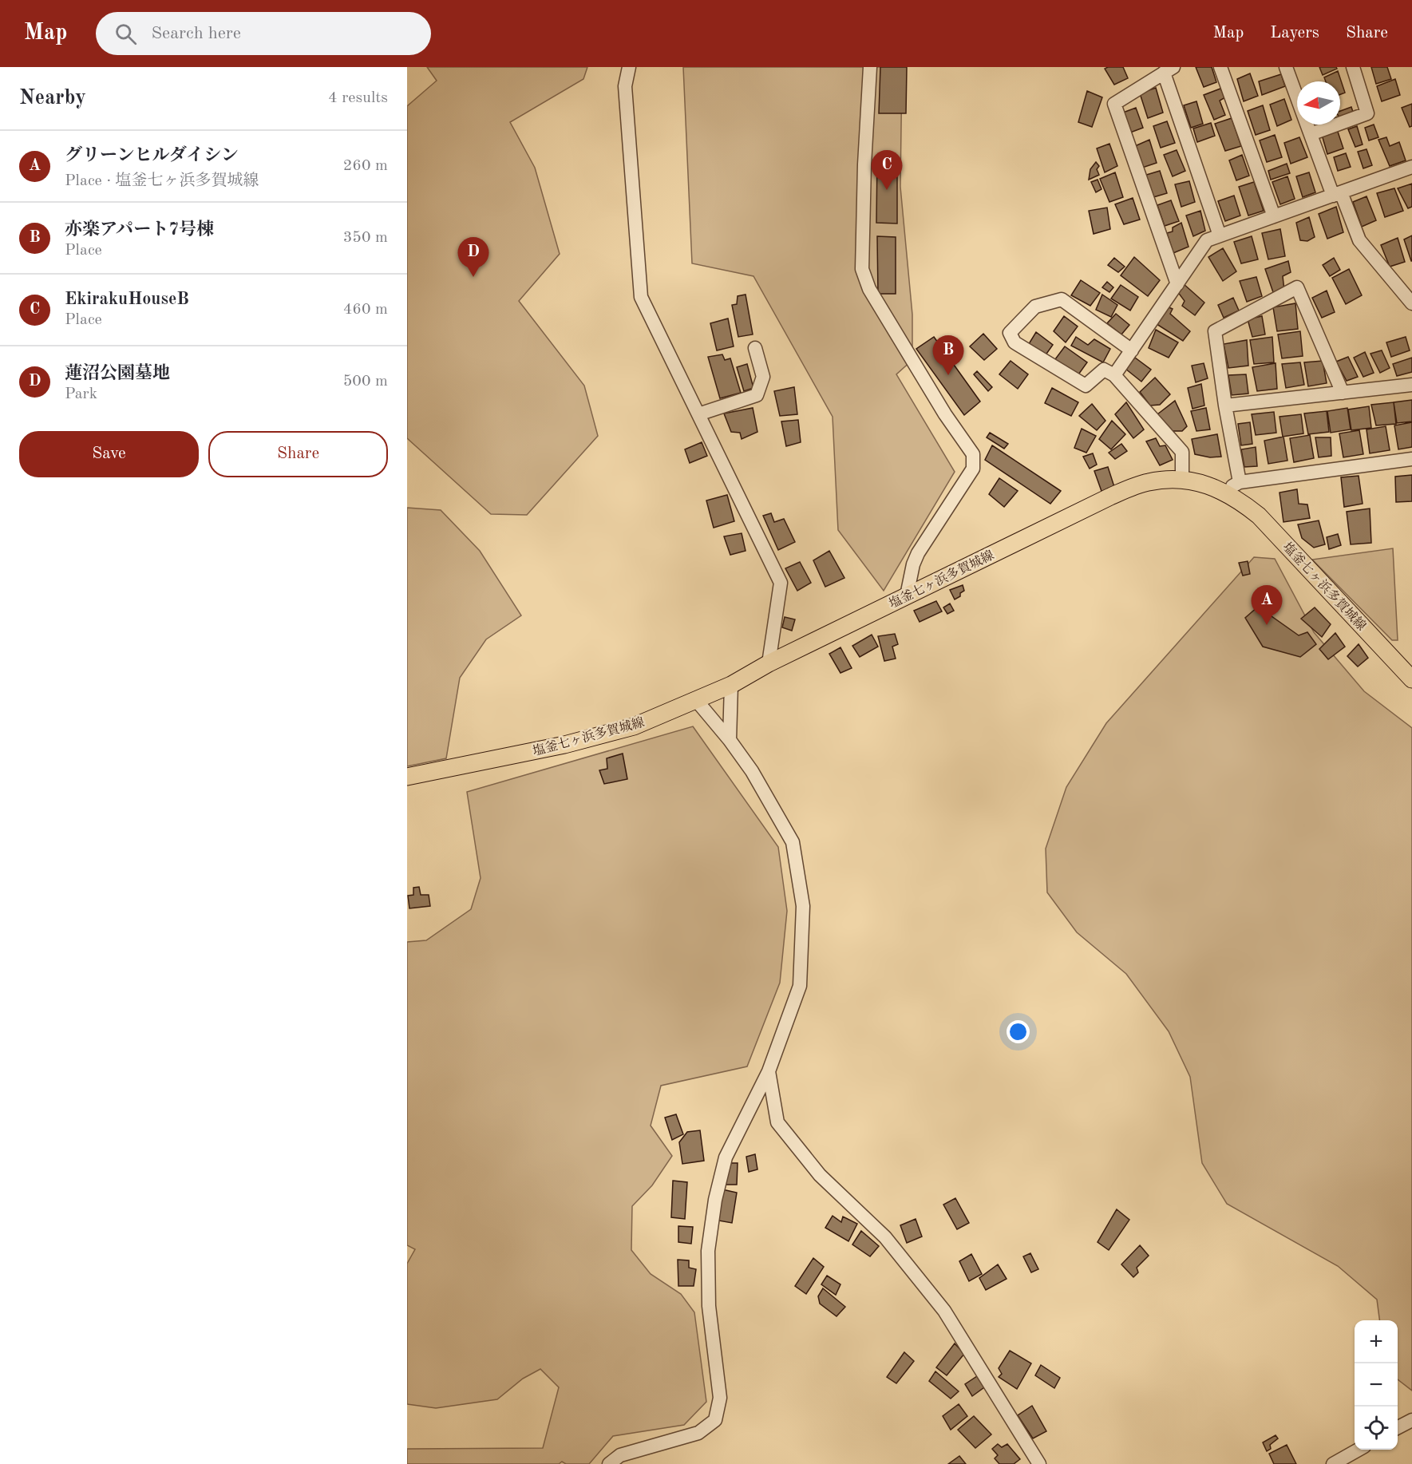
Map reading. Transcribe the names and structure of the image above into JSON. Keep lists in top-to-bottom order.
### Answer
{
  "streets": {
    "main road": ["塩釜七ヶ浜多賀城線"]
  },
  "north": "left",
  "page": {
    "header": "Map",
    "search": "Search here",
    "nav": ["Map", "Layers", "Share"],
    "heading": ["Nearby", "4 results"],
    "list": [
      {
        "mark": "A",
        "name": "グリーンヒルダイシン",
        "note": "Place · 塩釜七ヶ浜多賀城線",
        "value": "260 m"
      },
      {
        "mark": "B",
        "name": "亦楽アパート7号棟",
        "note": "Place",
        "value": "350 m"
      },
      {
        "mark": "C",
        "name": "EkirakuHouseB",
        "note": "Place",
        "value": "460 m"
      },
      {
        "mark": "D",
        "name": "蓮沼公園墓地",
        "note": "Park",
        "value": "500 m"
      }
    ],
    "pins": [
      "C",
      "D",
      "B",
      "A"
    ],
    "buttons": ["Save", "Share"],
    "map_buttons": ["+", "−"]
  }
}
